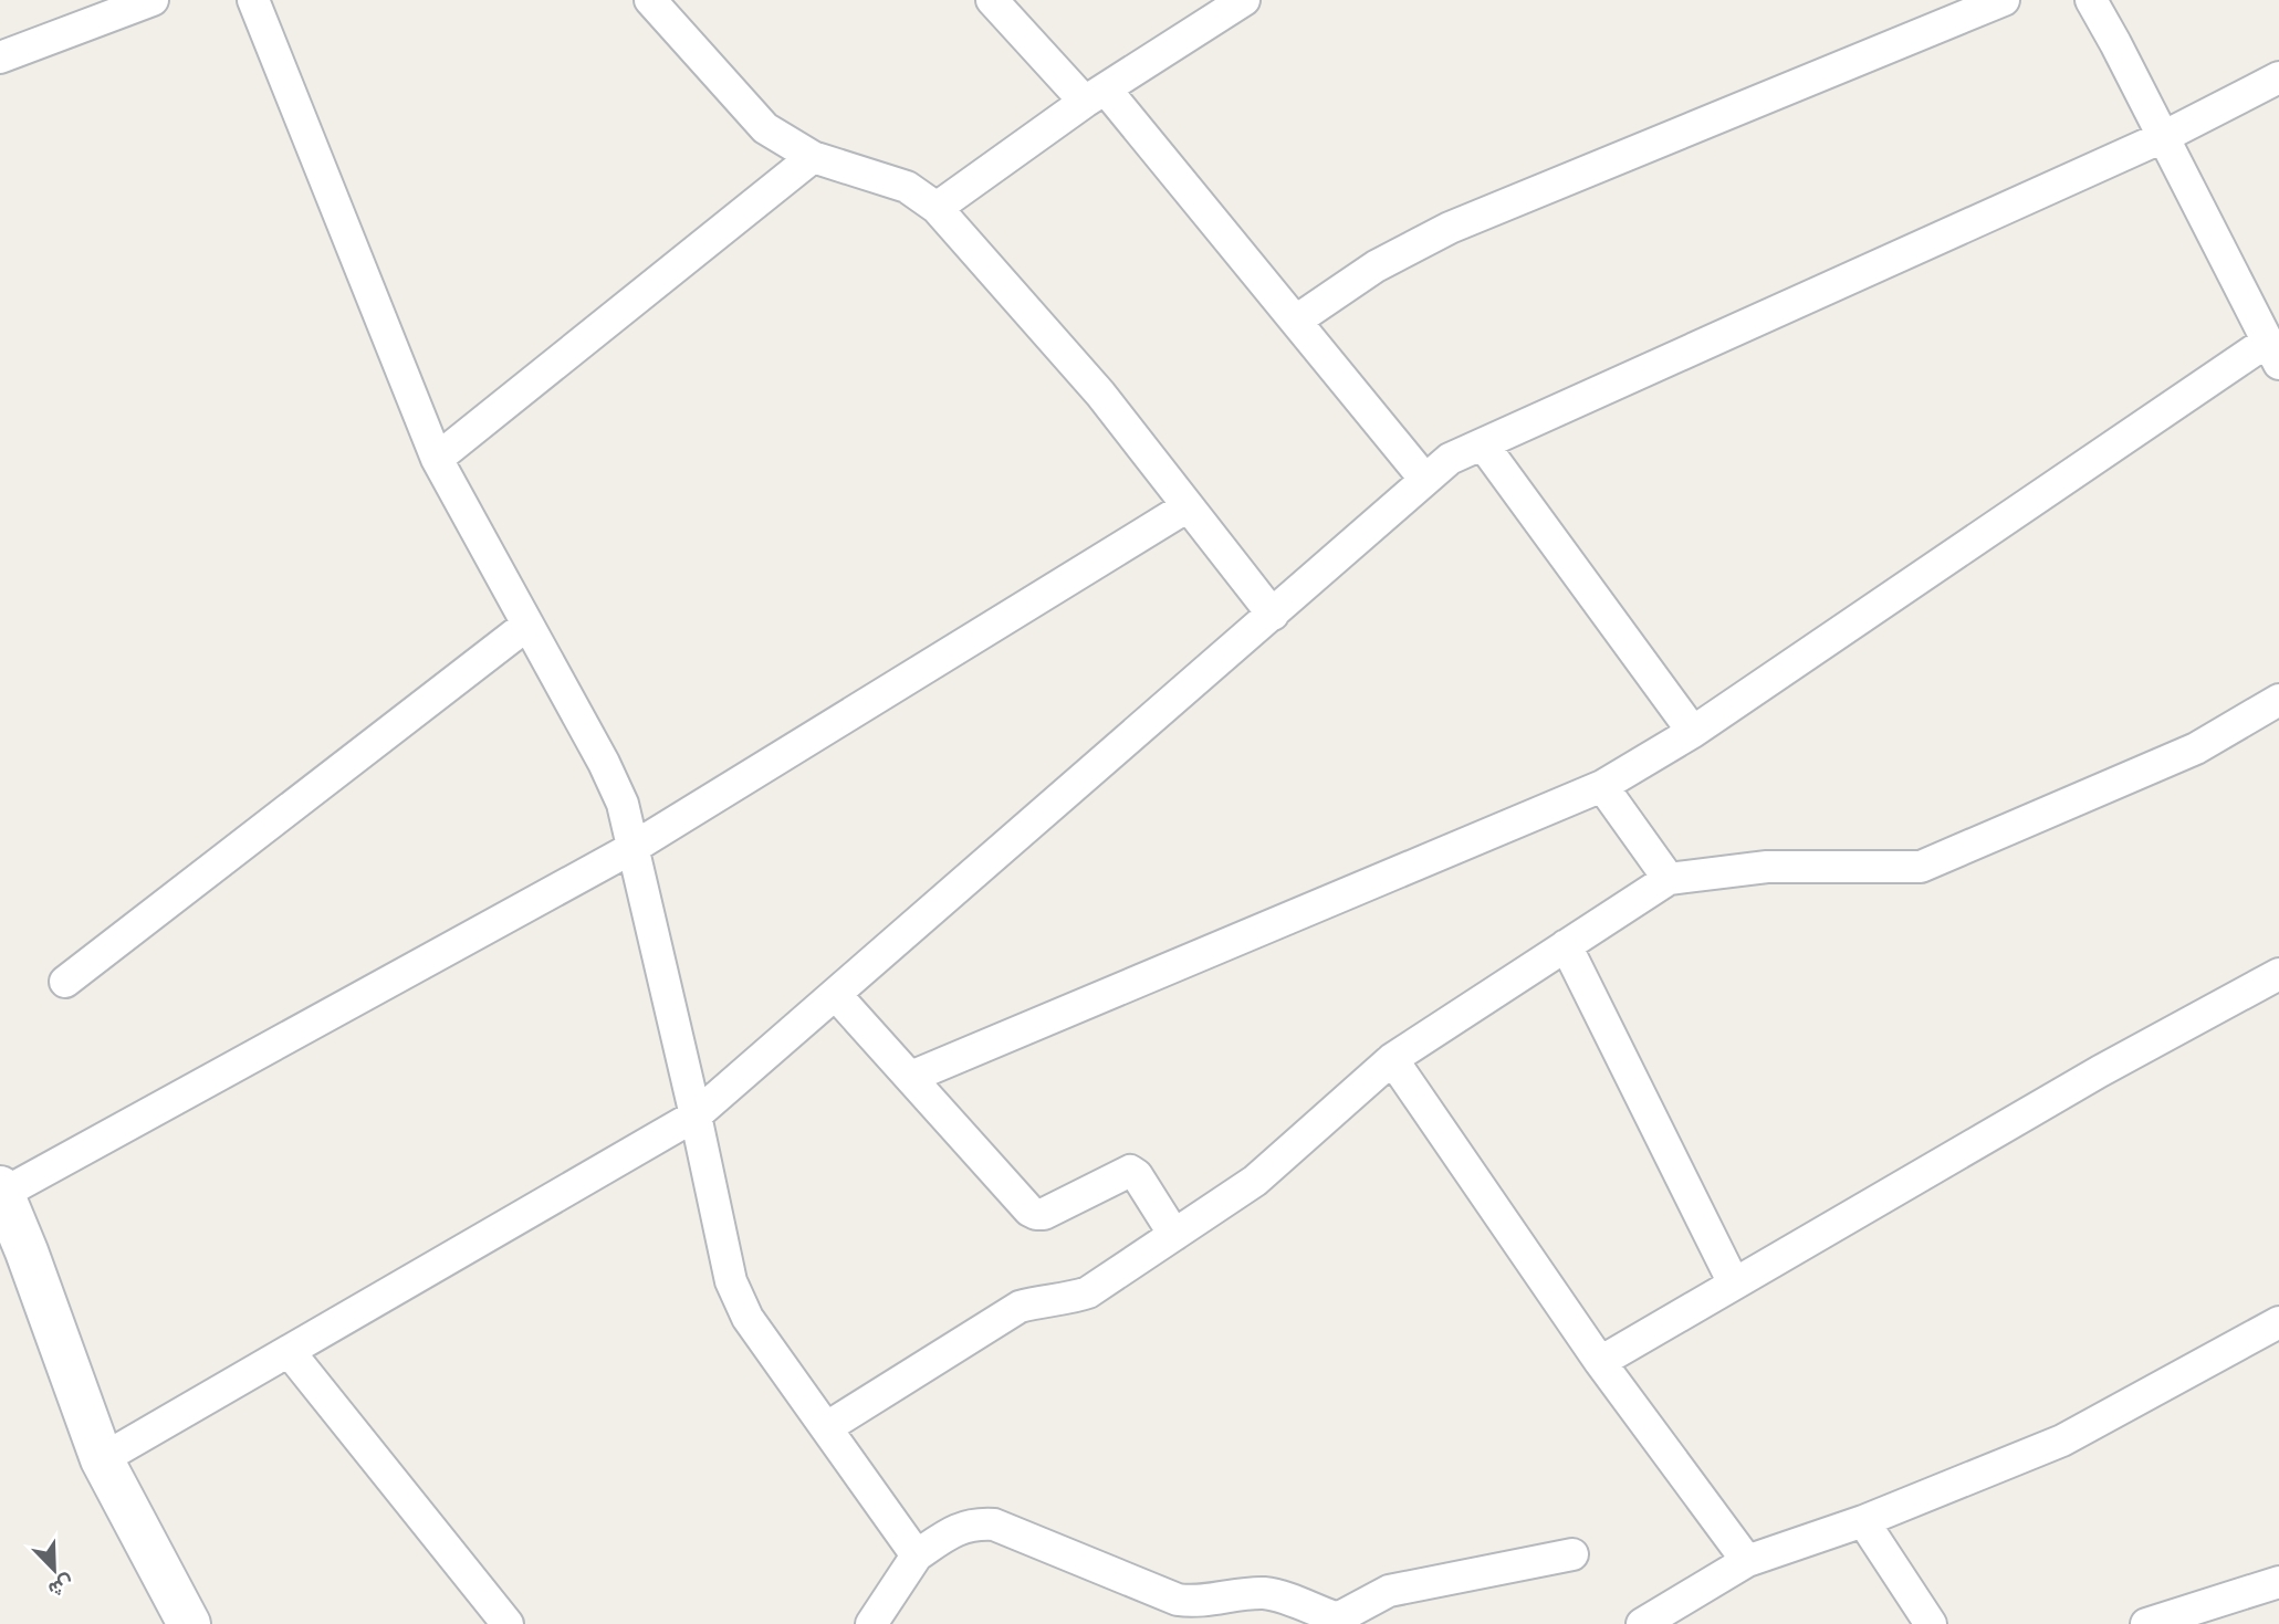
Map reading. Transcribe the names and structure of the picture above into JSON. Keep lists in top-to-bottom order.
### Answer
{
  "north": "bottom right"
}
